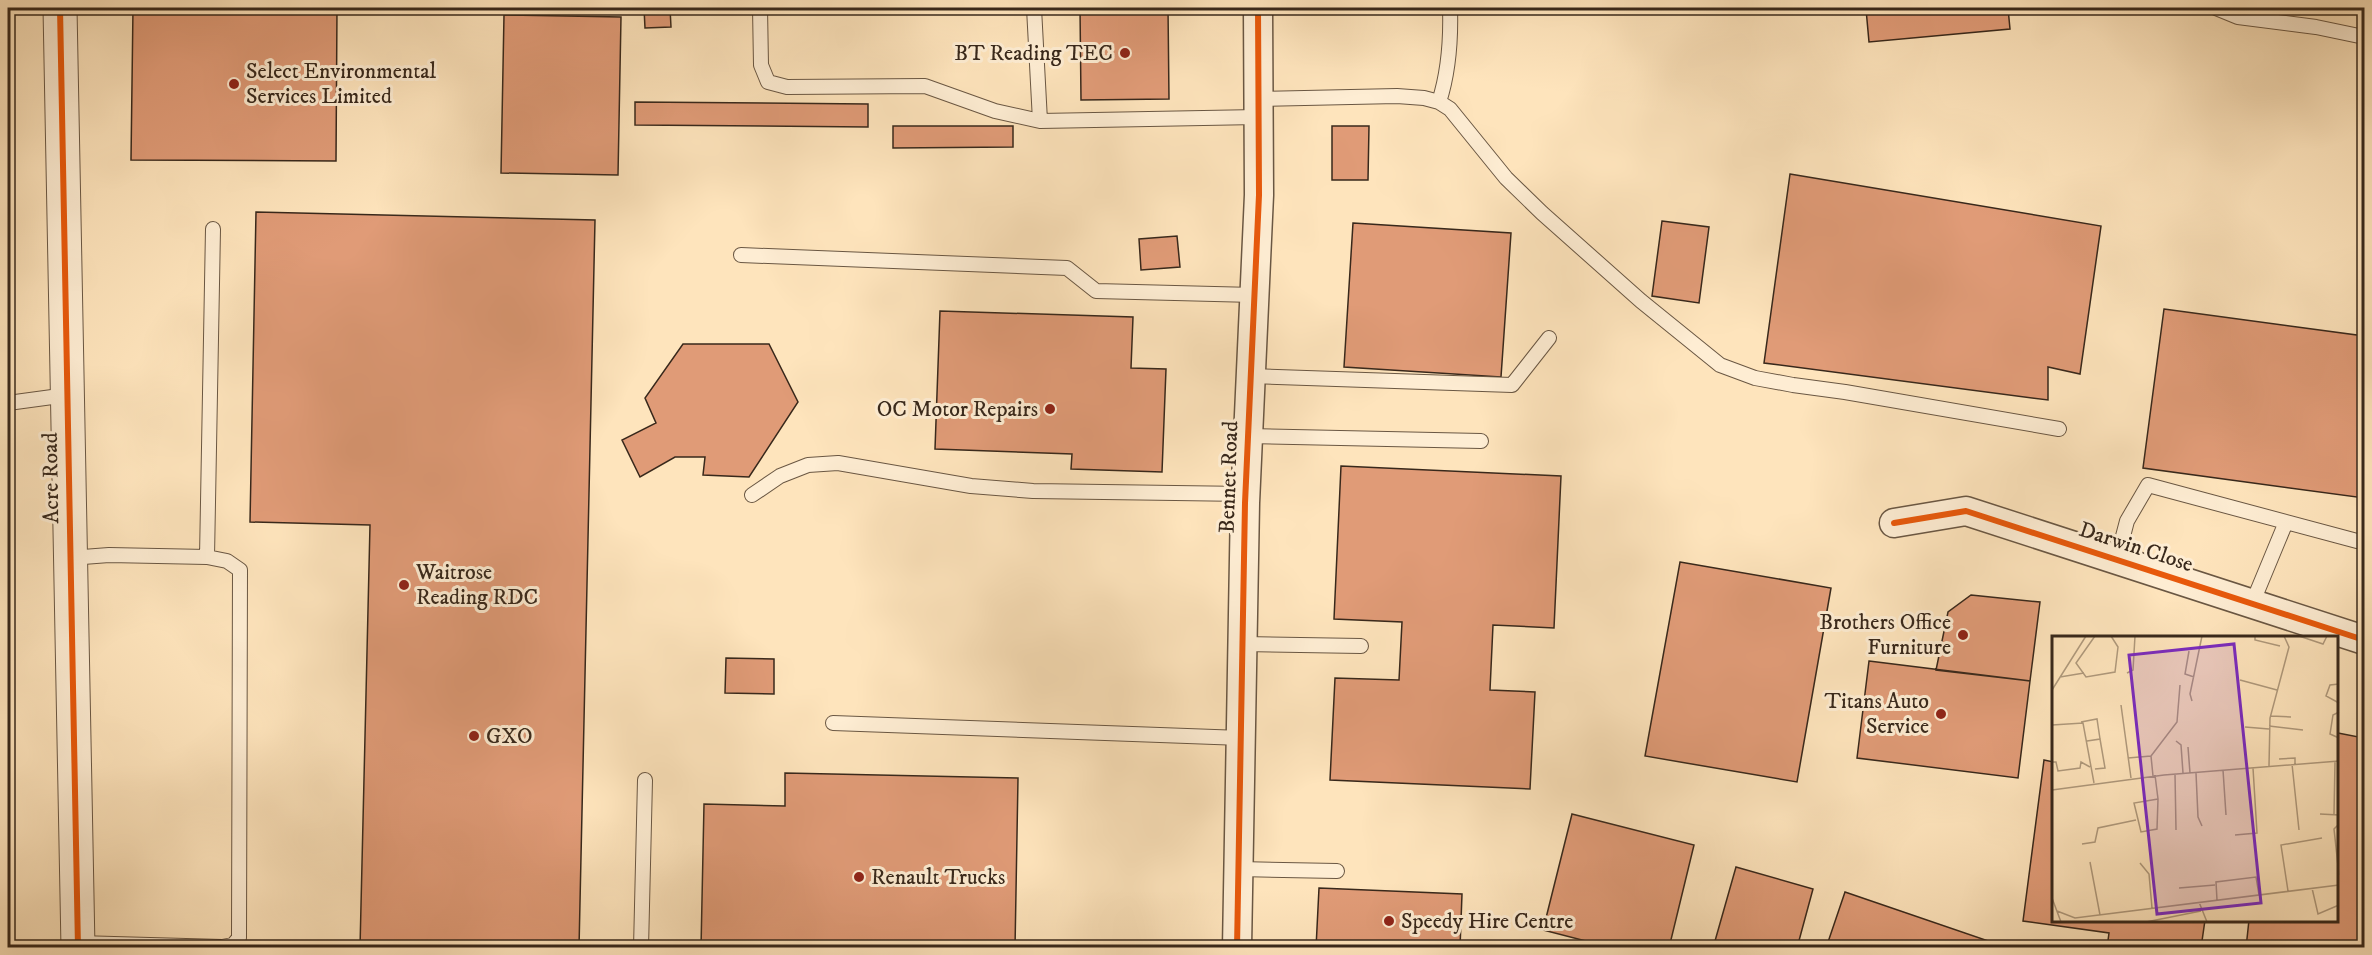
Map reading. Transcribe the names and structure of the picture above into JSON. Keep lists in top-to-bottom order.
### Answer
{
  "streets": {
    "street": ["Bennet Road", "Acre Road", "Darwin Close"]
  },
  "places": [
    "BT Reading TEC",
    "Select Environmental Services Limited",
    "OC Motor Repairs",
    "Waitrose Reading RDC",
    "Brothers Office Furniture",
    "Titans Auto Service",
    "GXO",
    "Renault Trucks",
    "Speedy Hire Centre"
  ]
}
